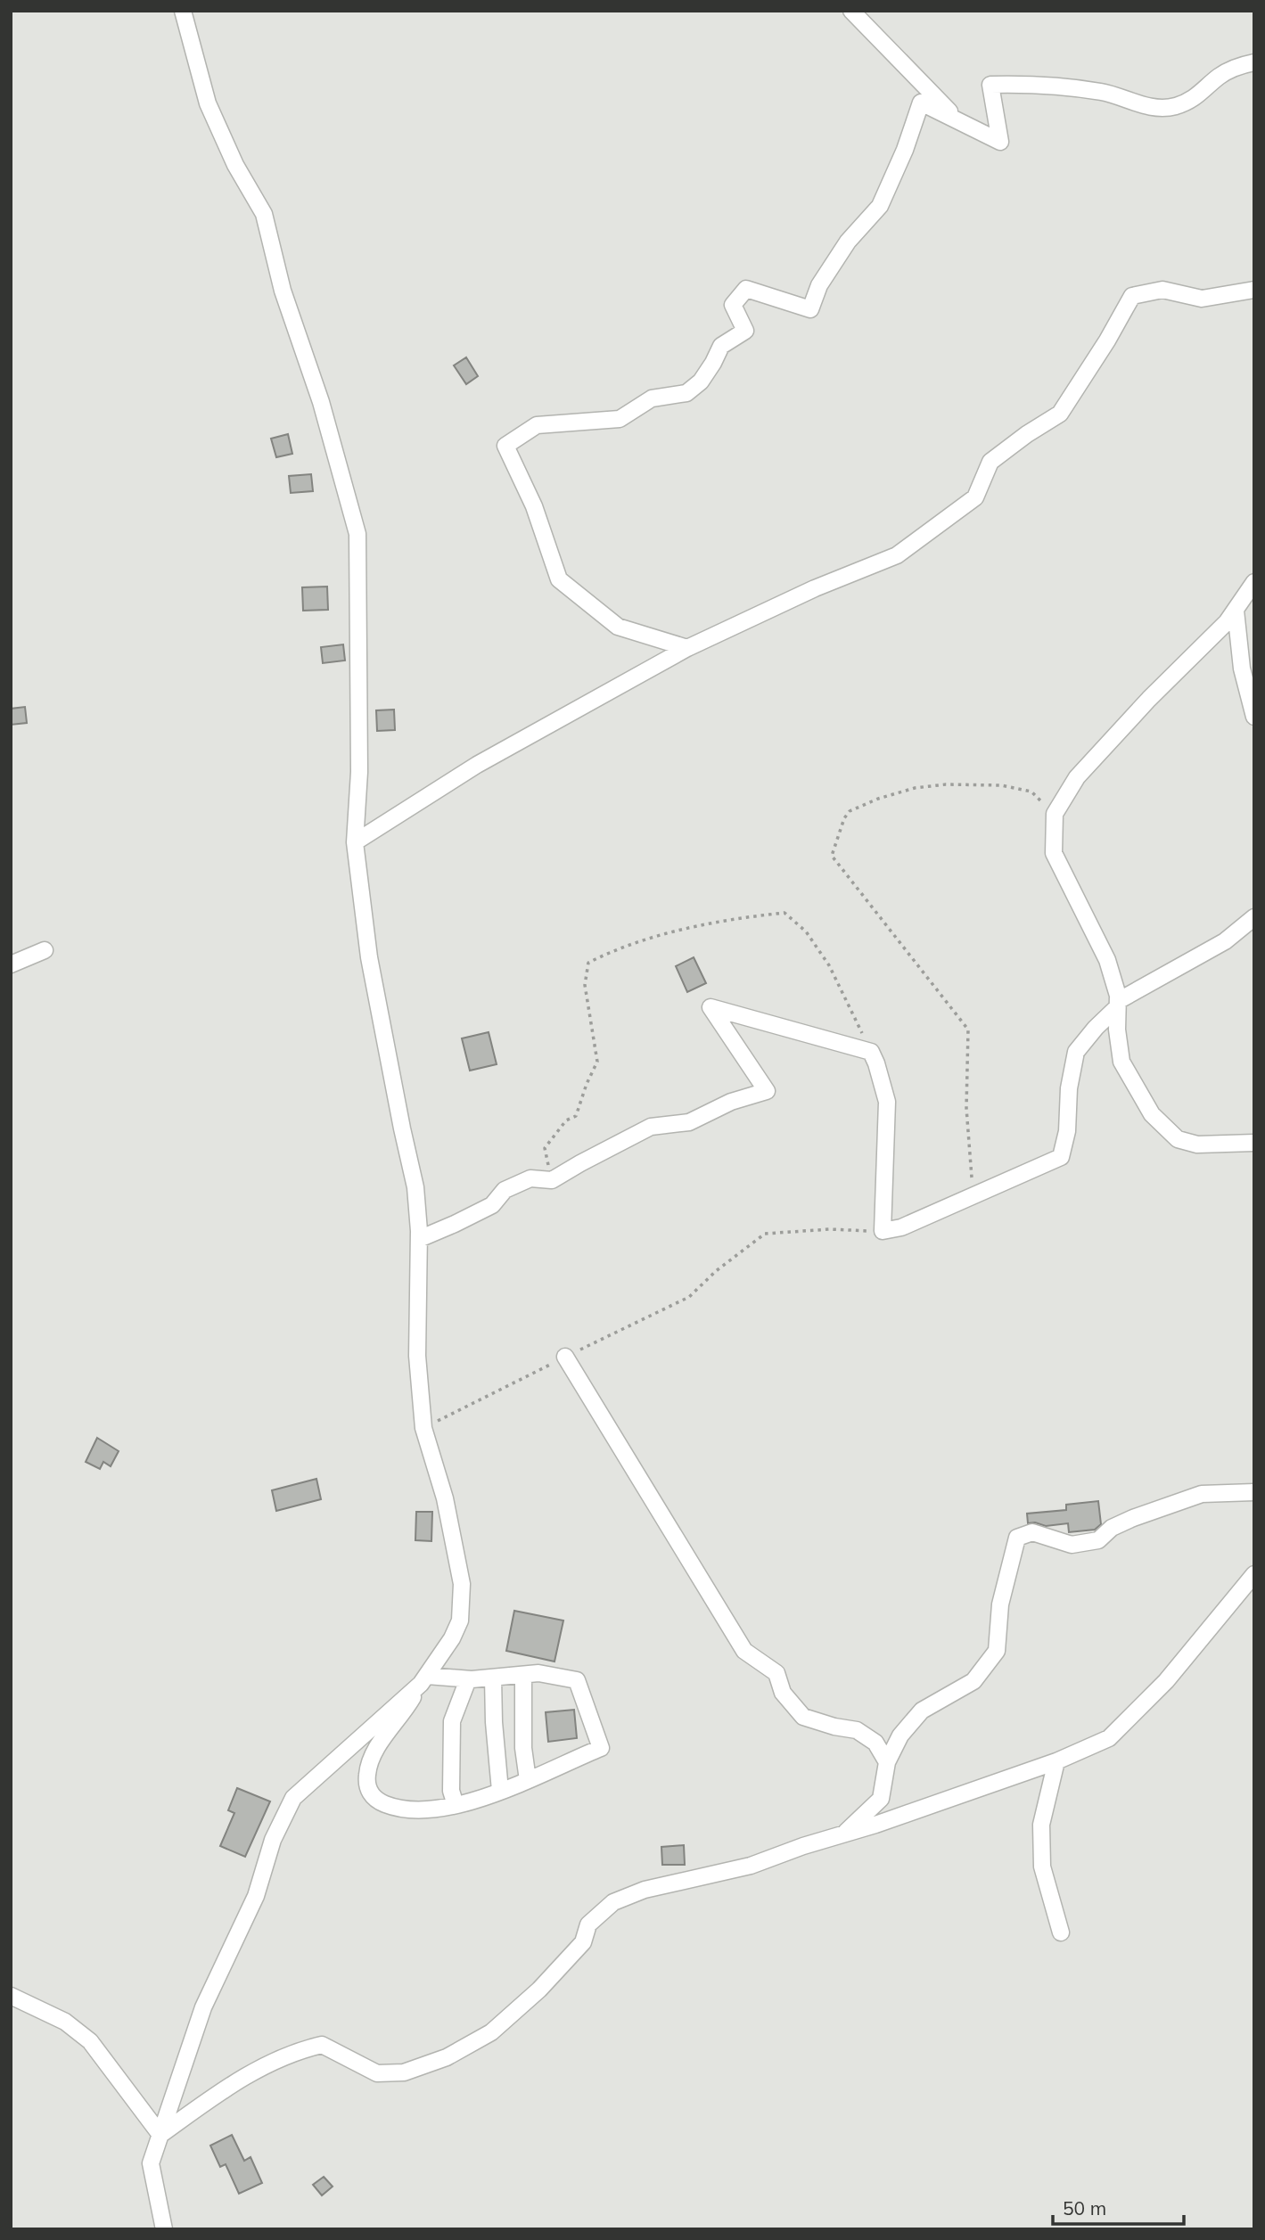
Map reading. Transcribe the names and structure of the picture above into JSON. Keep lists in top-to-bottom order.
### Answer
{
  "scale_bar": "50 m"
}
